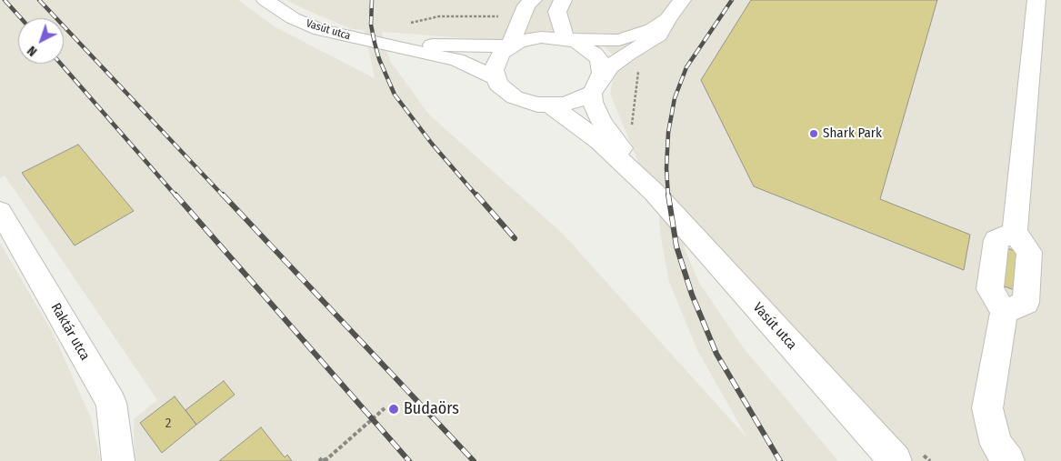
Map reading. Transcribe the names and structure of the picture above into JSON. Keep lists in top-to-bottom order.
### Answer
{
  "streets": {
    "street": ["Vasút utca", "Raktár utca"]
  },
  "places": ["Shark Park", "Budaörs"],
  "house_numbers": ["2"],
  "north": "bottom left"
}
